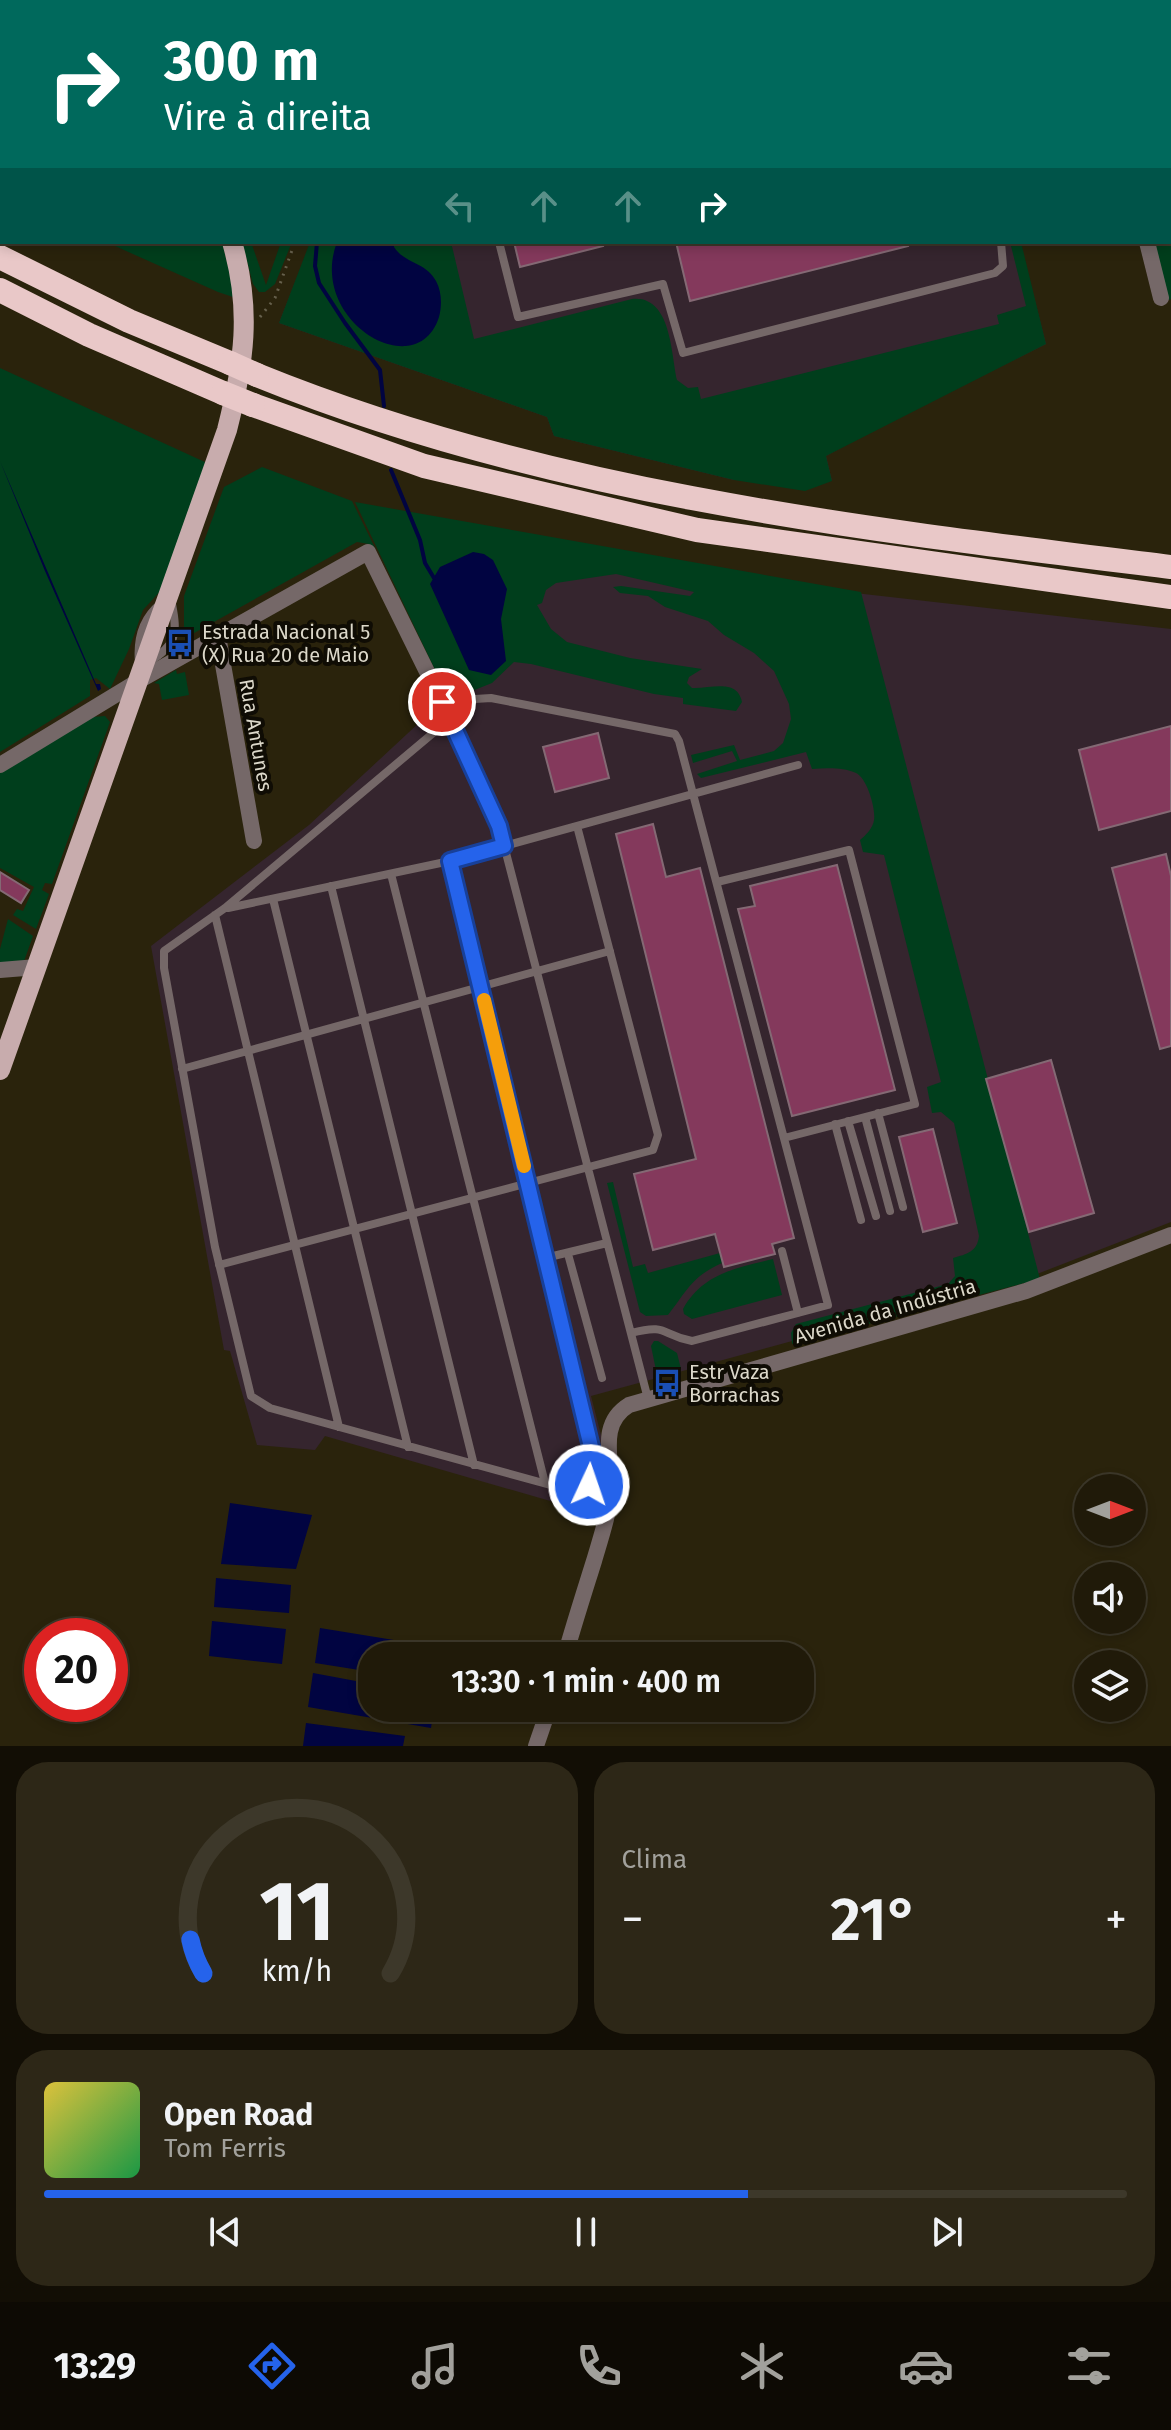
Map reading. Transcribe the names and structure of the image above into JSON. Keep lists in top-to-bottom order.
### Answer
{
  "streets": {
    "street": ["Rua Antunes", "Avenida da Indústria"]
  },
  "places": {
    "bus stop": ["Estrada Nacional 5 (X) Rua 20 de Maio", "Estr Vaza Borrachas"]
  },
  "north": "right",
  "page": {
    "turn": ["300 m", "Vire à direita"],
    "limit": "20",
    "trip": "13:30 · 1 min · 400 m",
    "tile": "Clima",
    "heat": ["−", "21°", "+"],
    "song": ["Open Road", "Tom Ferris"],
    "tabs": "13:29",
    "gauge": ["11", "km/h"]
  }
}
